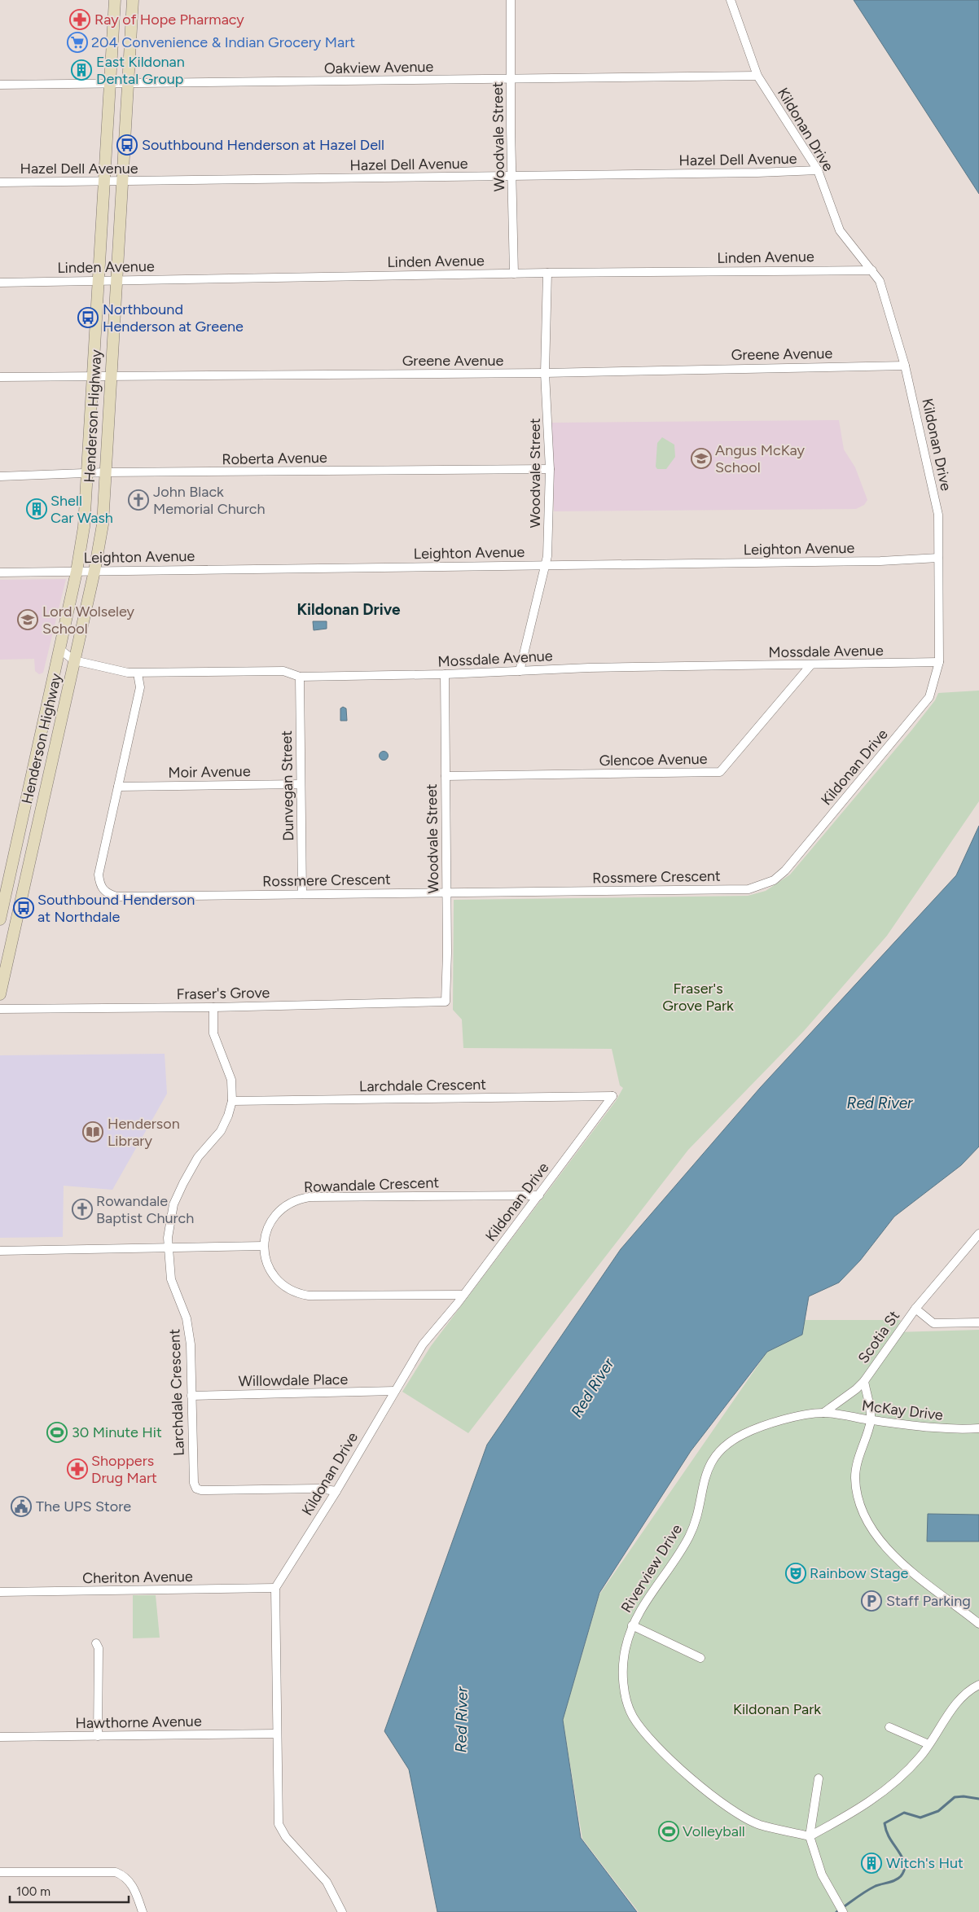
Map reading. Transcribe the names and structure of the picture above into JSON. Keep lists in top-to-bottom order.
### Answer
{
  "streets": {
    "main road": ["Henderson Highway"],
    "street": [
      "Oakview Avenue",
      "Kildonan Drive",
      "Woodvale Street",
      "Hazel Dell Avenue",
      "Linden Avenue",
      "Greene Avenue",
      "Roberta Avenue",
      "Leighton Avenue",
      "Mossdale Avenue",
      "Glencoe Avenue",
      "Moir Avenue",
      "Dunvegan Street",
      "Rossmere Crescent",
      "Fraser's Grove",
      "Larchdale Crescent",
      "Rowandale Crescent",
      "Scotia St",
      "Willowdale Place",
      "McKay Drive",
      "Riverview Drive",
      "Cheriton Avenue",
      "Hawthorne Avenue"
    ]
  },
  "crossings": [
    ["Oakview Avenue", "Kildonan Drive"],
    ["Oakview Avenue", "Woodvale Street"],
    ["Oakview Avenue", "Henderson Highway"],
    ["Kildonan Drive", "Hazel Dell Avenue"],
    ["Kildonan Drive", "Linden Avenue"],
    ["Kildonan Drive", "Greene Avenue"],
    ["Kildonan Drive", "Leighton Avenue"],
    ["Kildonan Drive", "Mossdale Avenue"],
    ["Kildonan Drive", "Rossmere Crescent"],
    ["Kildonan Drive", "Larchdale Crescent"],
    ["Kildonan Drive", "Rowandale Crescent"],
    ["Kildonan Drive", "Willowdale Place"],
    ["Kildonan Drive", "Cheriton Avenue"],
    ["Woodvale Street", "Hazel Dell Avenue"],
    ["Woodvale Street", "Linden Avenue"],
    ["Woodvale Street", "Greene Avenue"],
    ["Woodvale Street", "Roberta Avenue"],
    ["Woodvale Street", "Leighton Avenue"],
    ["Woodvale Street", "Mossdale Avenue"],
    ["Woodvale Street", "Glencoe Avenue"],
    ["Woodvale Street", "Rossmere Crescent"],
    ["Woodvale Street", "Fraser's Grove"],
    ["Hazel Dell Avenue", "Henderson Highway"],
    ["Linden Avenue", "Henderson Highway"],
    ["Greene Avenue", "Henderson Highway"],
    ["Henderson Highway", "Roberta Avenue"],
    ["Henderson Highway", "Leighton Avenue"],
    ["Henderson Highway", "Mossdale Avenue"],
    ["Mossdale Avenue", "Glencoe Avenue"],
    ["Mossdale Avenue", "Dunvegan Street"],
    ["Mossdale Avenue", "Rossmere Crescent"],
    ["Moir Avenue", "Dunvegan Street"],
    ["Moir Avenue", "Rossmere Crescent"],
    ["Dunvegan Street", "Rossmere Crescent"],
    ["Fraser's Grove", "Larchdale Crescent"],
    ["Larchdale Crescent", "Willowdale Place"],
    ["Scotia St", "McKay Drive"],
    ["Scotia St", "Riverview Drive"],
    ["McKay Drive", "Riverview Drive"]
  ],
  "districts": ["Kildonan Drive"],
  "water": ["Red River"],
  "parks": ["Fraser's Grove Park", "Kildonan Park"],
  "places": {
    "pharmacy": ["Ray of Hope Pharmacy", "Shoppers Drug Mart"],
    "supermarket": ["204 Convenience & Indian Grocery Mart"],
    "building": ["East Kildonan Dental Group", "Shell Car Wash", "Witch's Hut"],
    "bus stop": ["Southbound Henderson at Hazel Dell", "Northbound Henderson at Greene", "Southbound Henderson at Northdale"],
    "school or university": ["Angus McKay School", "Lord Wolseley School"],
    "church": ["John Black Memorial Church", "Rowandale Baptist Church"],
    "library": ["Henderson Library"],
    "sports": ["30 Minute Hit", "Volleyball"],
    "public building": ["The UPS Store"],
    "theatre": ["Rainbow Stage"],
    "parking": ["Staff Parking"]
  },
  "scale_bar": "100 m"
}
